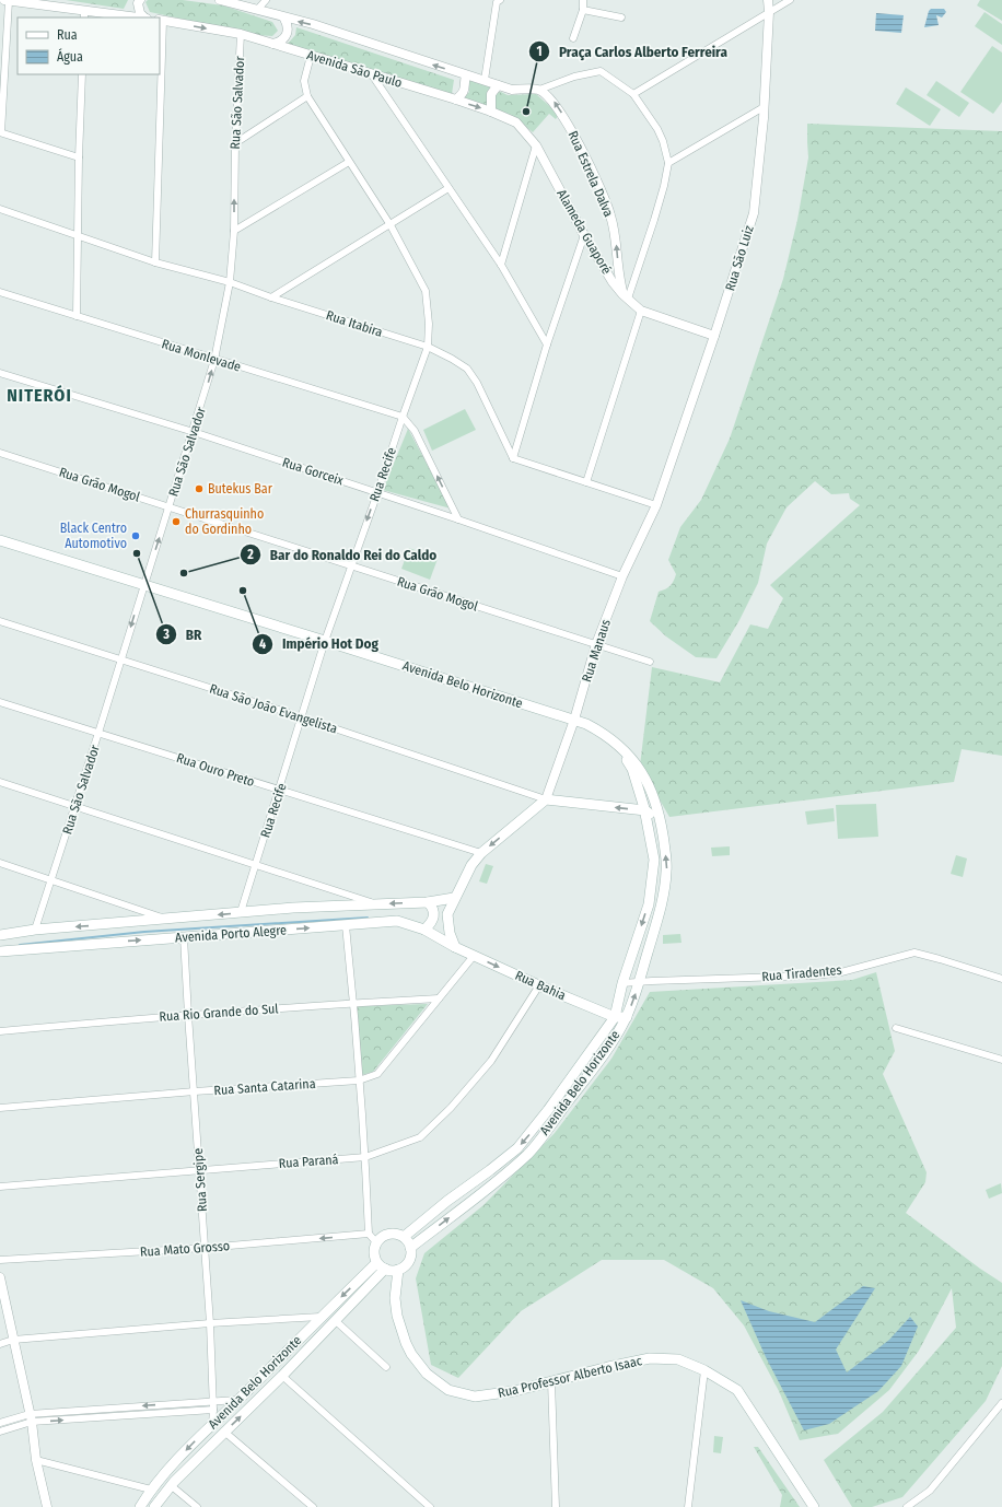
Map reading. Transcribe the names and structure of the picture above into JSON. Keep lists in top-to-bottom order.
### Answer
{
  "streets": {
    "main road": [
      "Avenida Belo Horizonte",
      "Avenida Porto Alegre",
      "Rua Bahia",
      "Rua Professor Alberto Isaac"
    ],
    "street": [
      "Avenida São Paulo",
      "Rua São Salvador",
      "Rua Estrela Dalva",
      "Alameda Guaporé",
      "Rua São Luiz",
      "Rua Itabira",
      "Rua Monlevade",
      "Rua Gorceix",
      "Rua Recife",
      "Rua Grão Mogol",
      "Rua Manaus",
      "Rua São João Evangelista",
      "Rua Ouro Preto",
      "Rua Tiradentes",
      "Rua Rio Grande do Sul",
      "Rua Santa Catarina",
      "Rua Paraná",
      "Rua Sergipe",
      "Rua Mato Grosso"
    ]
  },
  "crossings": [
    ["Avenida São Paulo", "Rua São Salvador"],
    ["Avenida São Paulo", "Alameda Guaporé"],
    ["Avenida São Paulo", "Rua Recife"],
    ["Rua São Salvador", "Rua Itabira"],
    ["Rua São Salvador", "Rua Monlevade"],
    ["Rua São Salvador", "Rua Gorceix"],
    ["Rua São Salvador", "Rua Grão Mogol"],
    ["Rua São Salvador", "Avenida Belo Horizonte"],
    ["Rua São Salvador", "Rua São João Evangelista"],
    ["Rua São Salvador", "Rua Ouro Preto"],
    ["Rua São Salvador", "Avenida Porto Alegre"],
    ["Rua Estrela Dalva", "Alameda Guaporé"],
    ["Rua São Luiz", "Rua Manaus"],
    ["Rua Itabira", "Rua Recife"],
    ["Rua Monlevade", "Rua Recife"],
    ["Rua Gorceix", "Rua Recife"],
    ["Rua Gorceix", "Rua Manaus"],
    ["Rua Recife", "Rua Grão Mogol"],
    ["Rua Recife", "Avenida Belo Horizonte"],
    ["Rua Recife", "Rua São João Evangelista"],
    ["Rua Recife", "Rua Ouro Preto"],
    ["Rua Recife", "Avenida Porto Alegre"],
    ["Rua Grão Mogol", "Rua Manaus"],
    ["Rua Manaus", "Avenida Belo Horizonte"],
    ["Rua Manaus", "Rua São João Evangelista"],
    ["Avenida Belo Horizonte", "Rua Tiradentes"],
    ["Avenida Belo Horizonte", "Rua Bahia"],
    ["Avenida Belo Horizonte", "Rua Sergipe"],
    ["Avenida Belo Horizonte", "Rua Professor Alberto Isaac"],
    ["Avenida Porto Alegre", "Rua Bahia"],
    ["Avenida Porto Alegre", "Rua Sergipe"],
    ["Rua Bahia", "Rua Santa Catarina"],
    ["Rua Bahia", "Rua Paraná"],
    ["Rua Rio Grande do Sul", "Rua Santa Catarina"],
    ["Rua Rio Grande do Sul", "Rua Sergipe"],
    ["Rua Santa Catarina", "Rua Sergipe"],
    ["Rua Paraná", "Rua Sergipe"],
    ["Rua Sergipe", "Rua Mato Grosso"]
  ],
  "one_way": ["Rua Bahia", "Rua Mato Grosso"],
  "districts": ["NITERÓI"],
  "places": [
    "Praça Carlos Alberto Ferreira",
    "Butekus Bar",
    "Churrasquinho do Gordinho",
    "Black Centro Automotivo",
    "BR",
    "Bar do Ronaldo Rei do Caldo",
    "Império Hot Dog"
  ],
  "legend": ["Rua", "Água"]
}
